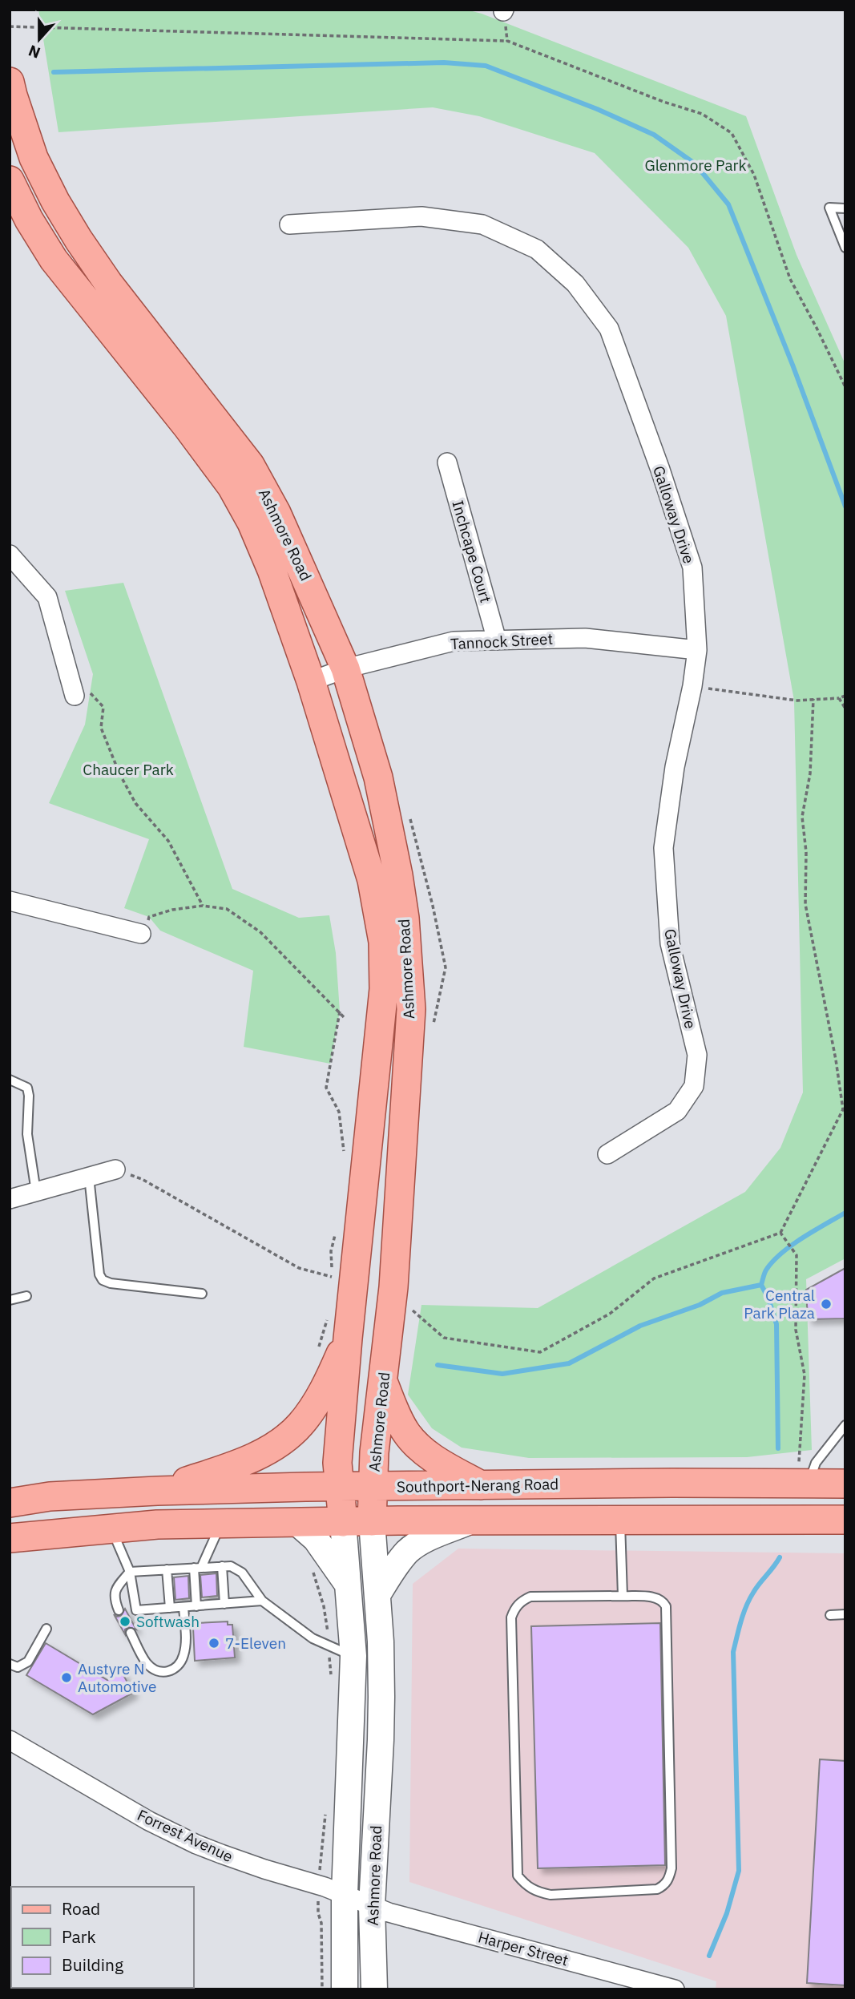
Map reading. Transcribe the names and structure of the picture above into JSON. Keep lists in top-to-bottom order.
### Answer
{
  "streets": {
    "main road": ["Ashmore Road", "Southport-Nerang Road"],
    "street": [
      "Galloway Drive",
      "Inchcape Court",
      "Tannock Street",
      "Forrest Avenue",
      "Harper Street"
    ]
  },
  "crossings": [
    ["Galloway Drive", "Tannock Street"],
    ["Ashmore Road", "Tannock Street"],
    ["Ashmore Road", "Southport-Nerang Road"],
    ["Ashmore Road", "Forrest Avenue"],
    ["Ashmore Road", "Harper Street"],
    ["Inchcape Court", "Tannock Street"],
    ["Forrest Avenue", "Harper Street"]
  ],
  "parks": ["Glenmore Park", "Chaucer Park"],
  "places": [
    "Central Park Plaza",
    "Softwash",
    "7-Eleven",
    "Austyre N Automotive"
  ],
  "legend": ["Road", "Park", "Building"],
  "north": "bottom"
}
